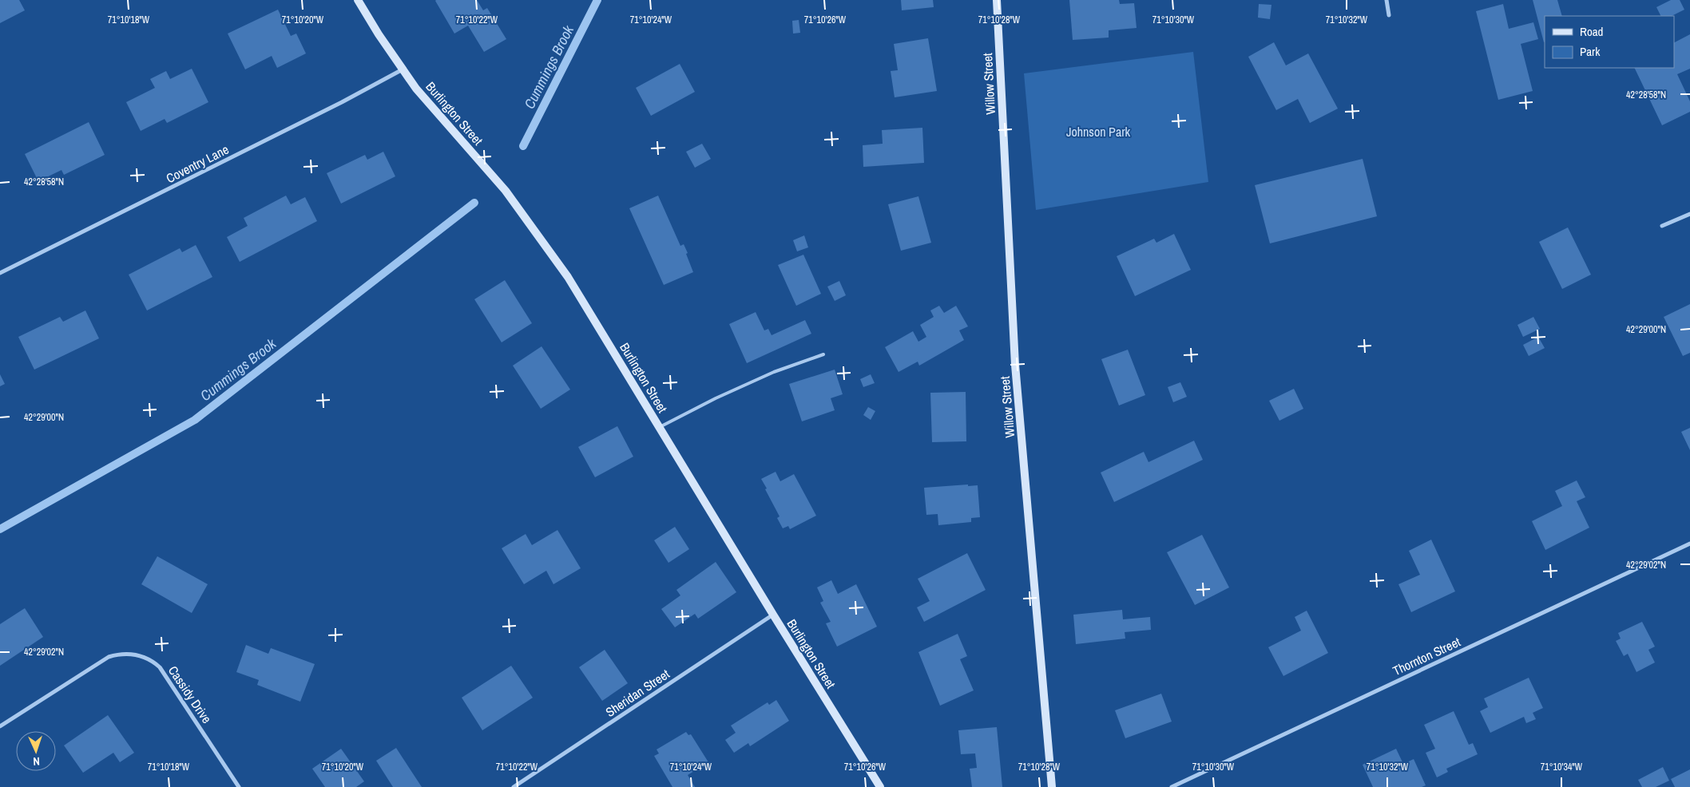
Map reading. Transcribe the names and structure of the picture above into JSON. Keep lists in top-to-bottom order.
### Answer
{
  "streets": {
    "street": [
      "Willow Street",
      "Burlington Street",
      "Coventry Lane",
      "Thornton Street",
      "Sheridan Street",
      "Cassidy Drive"
    ]
  },
  "crossings": [
    ["Burlington Street", "Coventry Lane"],
    ["Burlington Street", "Sheridan Street"]
  ],
  "water": ["Cummings Brook"],
  "parks": ["Johnson Park"],
  "legend": ["Road", "Park"],
  "north": "bottom",
  "coordinates": [
    "71°10'18\"W",
    "71°10'20\"W",
    "71°10'22\"W",
    "71°10'24\"W",
    "71°10'26\"W",
    "71°10'28\"W",
    "71°10'30\"W",
    "71°10'32\"W",
    "42°28'58\"N",
    "42°29'00\"N",
    "42°29'02\"N",
    "71°10'34\"W"
  ]
}
